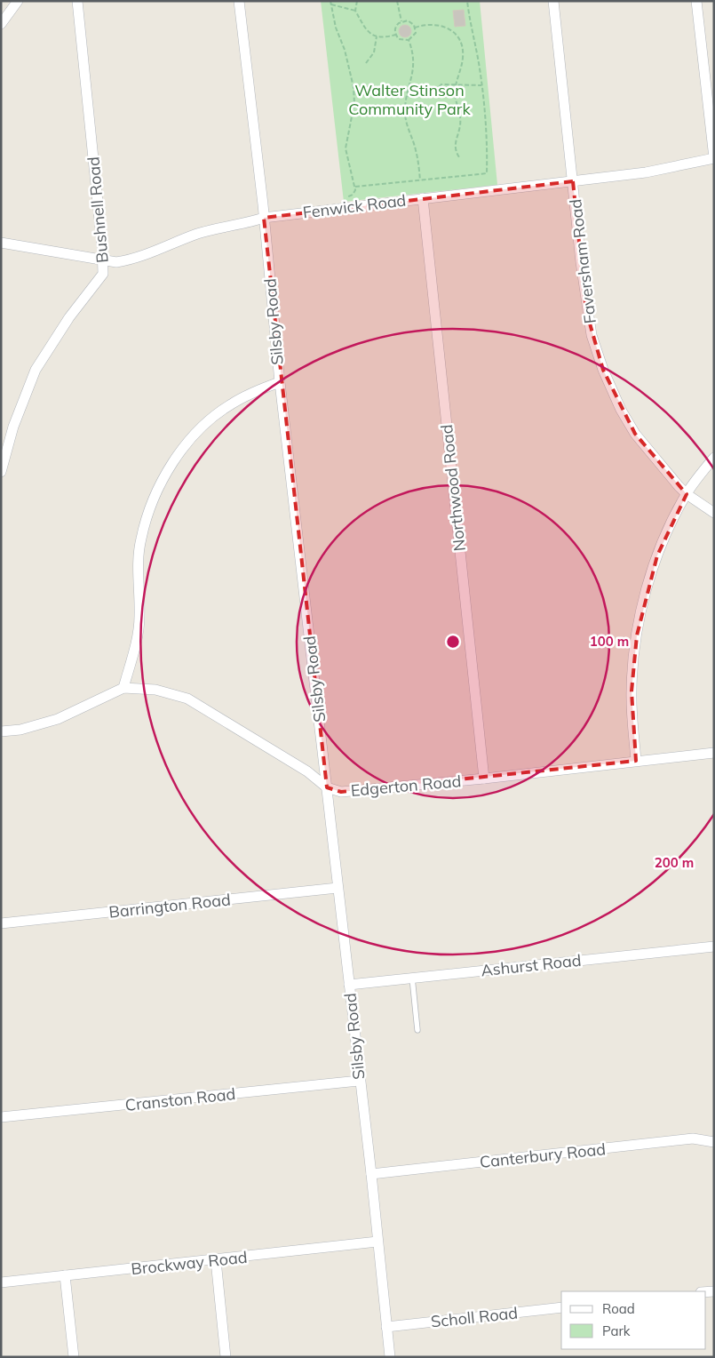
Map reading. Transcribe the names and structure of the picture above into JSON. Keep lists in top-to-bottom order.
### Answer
{
  "streets": {
    "street": [
      "Fenwick Road",
      "Bushnell Road",
      "Faversham Road",
      "Silsby Road",
      "Northwood Road",
      "Edgerton Road",
      "Barrington Road",
      "Ashurst Road",
      "Cranston Road",
      "Canterbury Road",
      "Brockway Road",
      "Scholl Road"
    ]
  },
  "crossings": [
    ["Fenwick Road", "Bushnell Road"],
    ["Fenwick Road", "Faversham Road"],
    ["Fenwick Road", "Silsby Road"],
    ["Fenwick Road", "Northwood Road"],
    ["Silsby Road", "Edgerton Road"],
    ["Silsby Road", "Barrington Road"],
    ["Silsby Road", "Ashurst Road"],
    ["Silsby Road", "Cranston Road"],
    ["Silsby Road", "Canterbury Road"],
    ["Silsby Road", "Brockway Road"],
    ["Silsby Road", "Scholl Road"],
    ["Northwood Road", "Edgerton Road"]
  ],
  "parks": ["Walter Stinson Community Park"],
  "legend": ["Road", "Park"],
  "rings": ["100 m", "200 m"]
}
